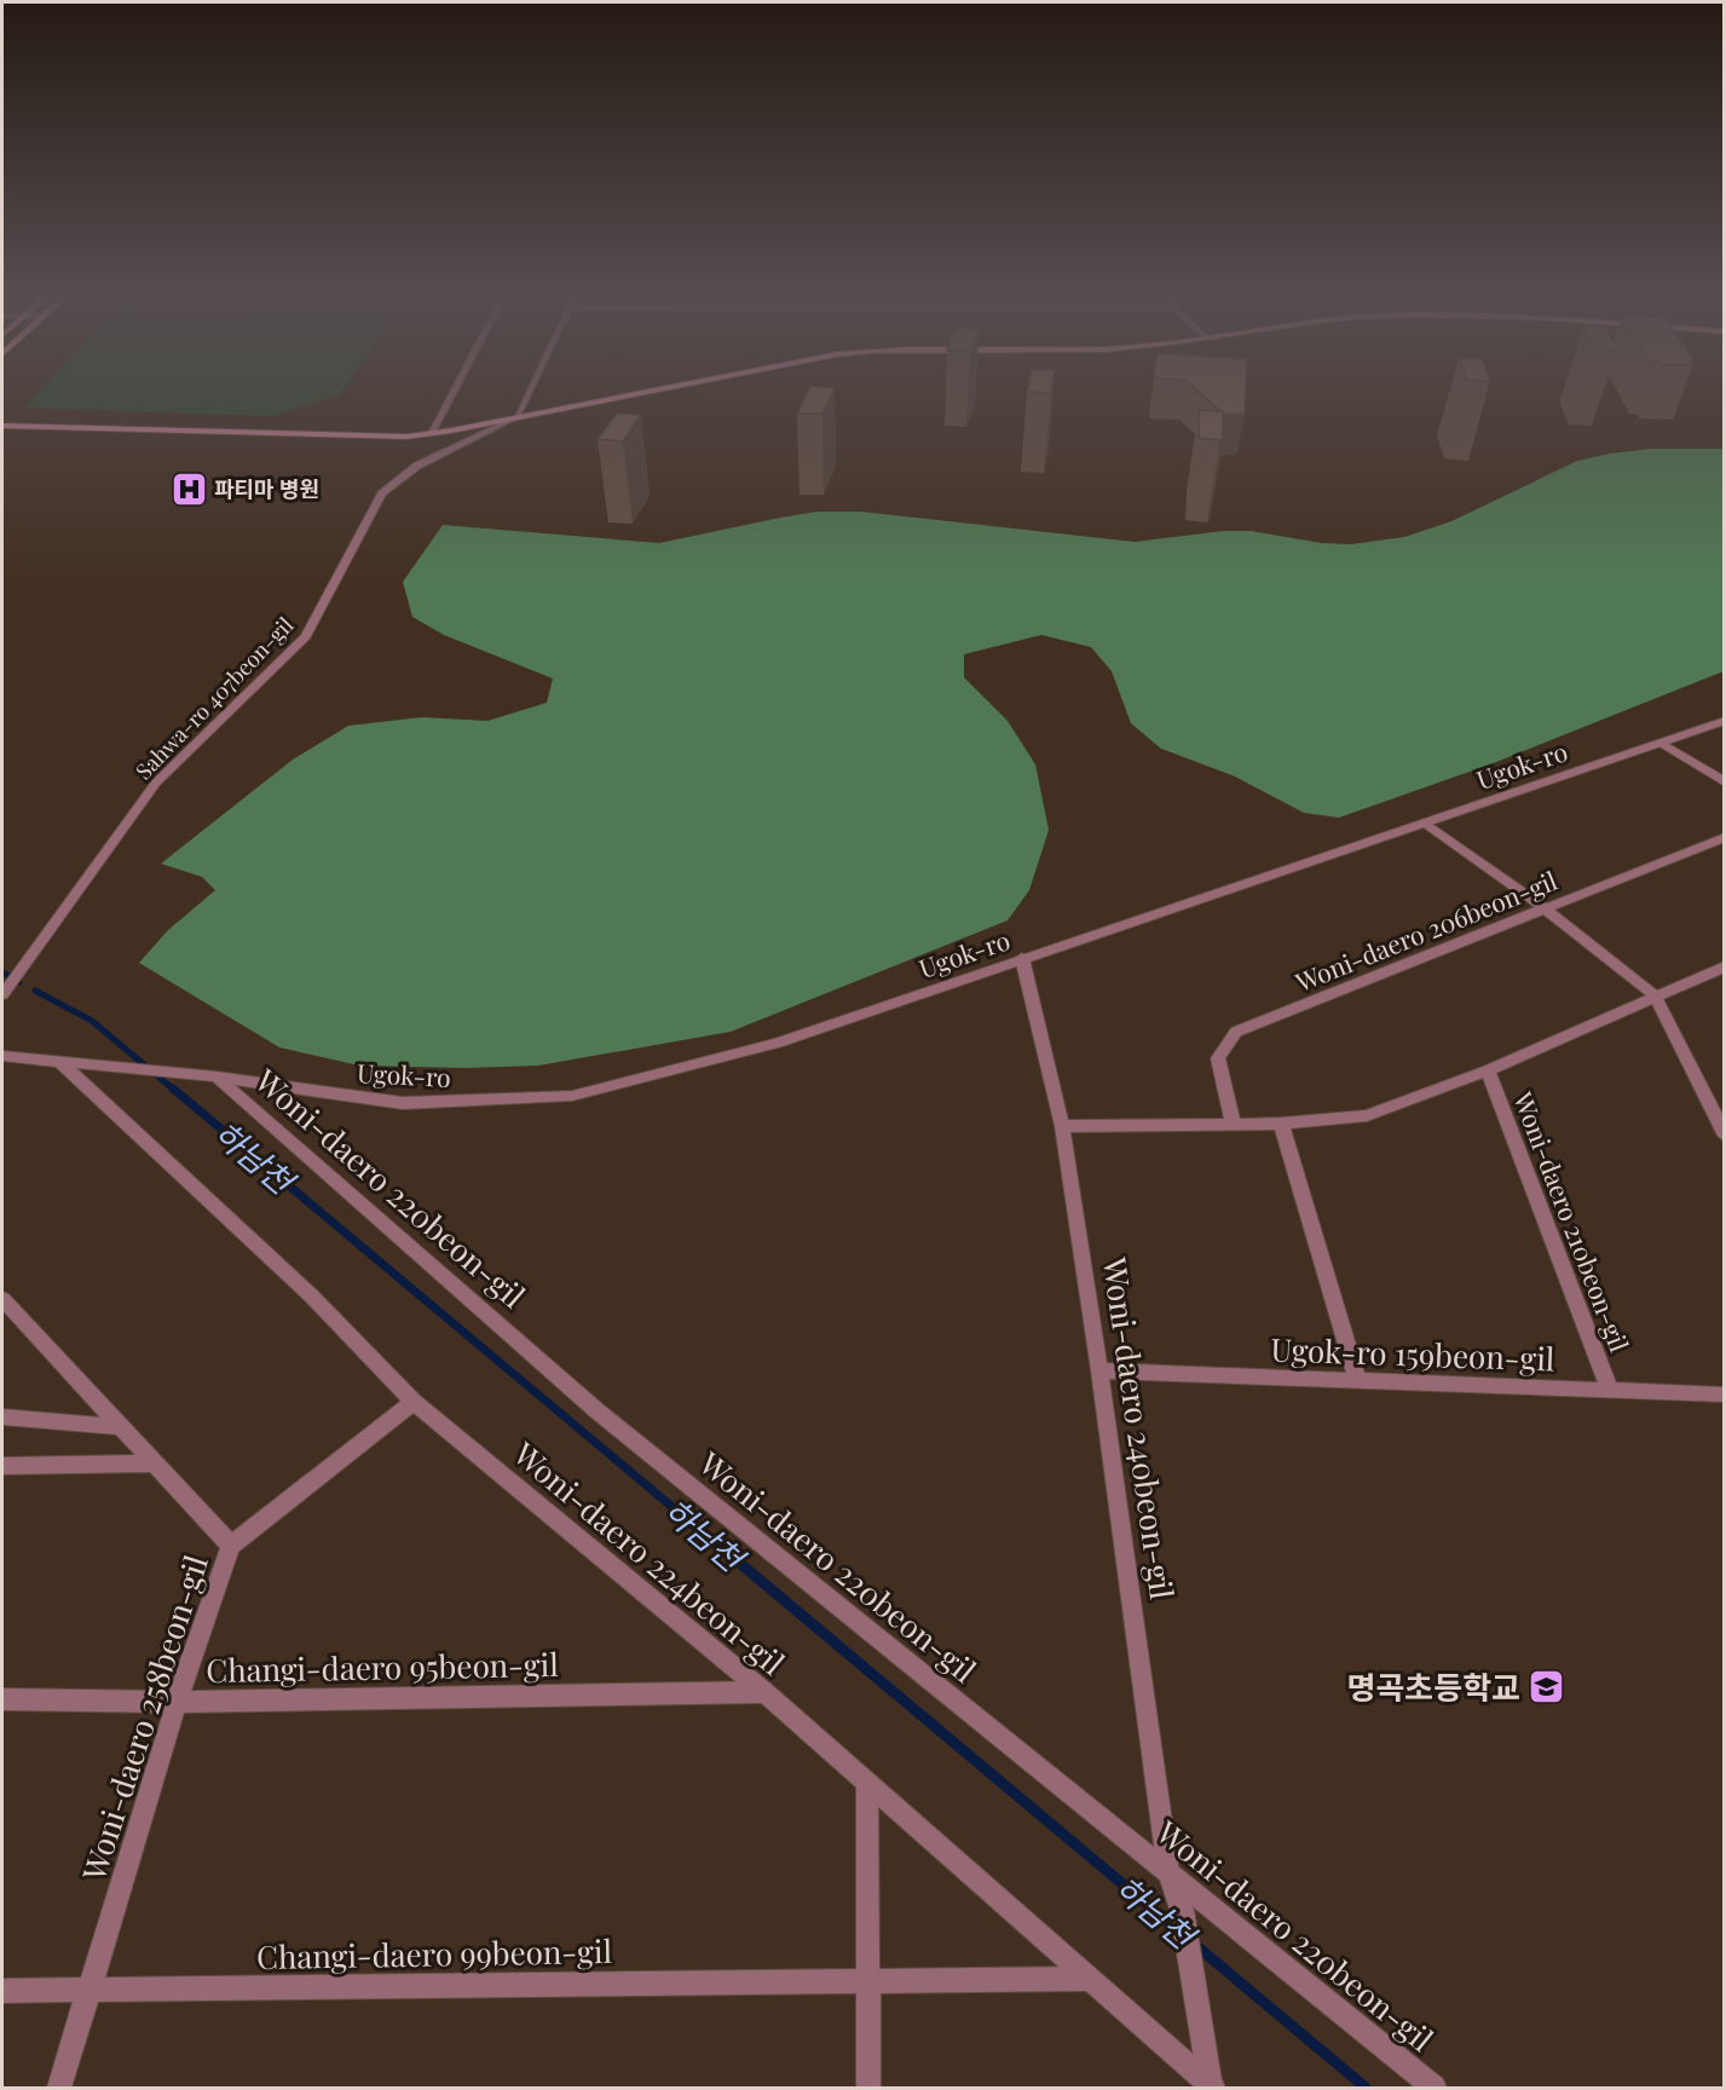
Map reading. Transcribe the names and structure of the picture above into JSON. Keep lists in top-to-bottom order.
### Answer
{
  "streets": {
    "street": [
      "Sahwa-ro 407beon-gil",
      "Ugok-ro",
      "Woni-daero 206beon-gil",
      "Woni-daero 220beon-gil",
      "Woni-daero 210beon-gil",
      "Ugok-ro 159beon-gil",
      "Woni-daero 240beon-gil",
      "Woni-daero 224beon-gil",
      "Changi-daero 95beon-gil",
      "Woni-daero 258beon-gil",
      "Changi-daero 99beon-gil"
    ]
  },
  "crossings": [
    ["Ugok-ro", "Woni-daero 220beon-gil"],
    ["Ugok-ro", "Woni-daero 240beon-gil"],
    ["Ugok-ro", "Woni-daero 224beon-gil"],
    ["Woni-daero 206beon-gil", "Woni-daero 210beon-gil"],
    ["Woni-daero 220beon-gil", "Woni-daero 240beon-gil"],
    ["Woni-daero 210beon-gil", "Ugok-ro 159beon-gil"],
    ["Woni-daero 210beon-gil", "Woni-daero 240beon-gil"],
    ["Ugok-ro 159beon-gil", "Woni-daero 240beon-gil"],
    ["Woni-daero 240beon-gil", "Woni-daero 224beon-gil"],
    ["Woni-daero 224beon-gil", "Changi-daero 95beon-gil"],
    ["Woni-daero 224beon-gil", "Woni-daero 258beon-gil"],
    ["Woni-daero 224beon-gil", "Changi-daero 99beon-gil"],
    ["Changi-daero 95beon-gil", "Woni-daero 258beon-gil"],
    ["Woni-daero 258beon-gil", "Changi-daero 99beon-gil"]
  ],
  "water": ["하남천"],
  "places": {
    "hospital": ["파티마 병원"],
    "school or university": ["명곡초등학교"]
  }
}
